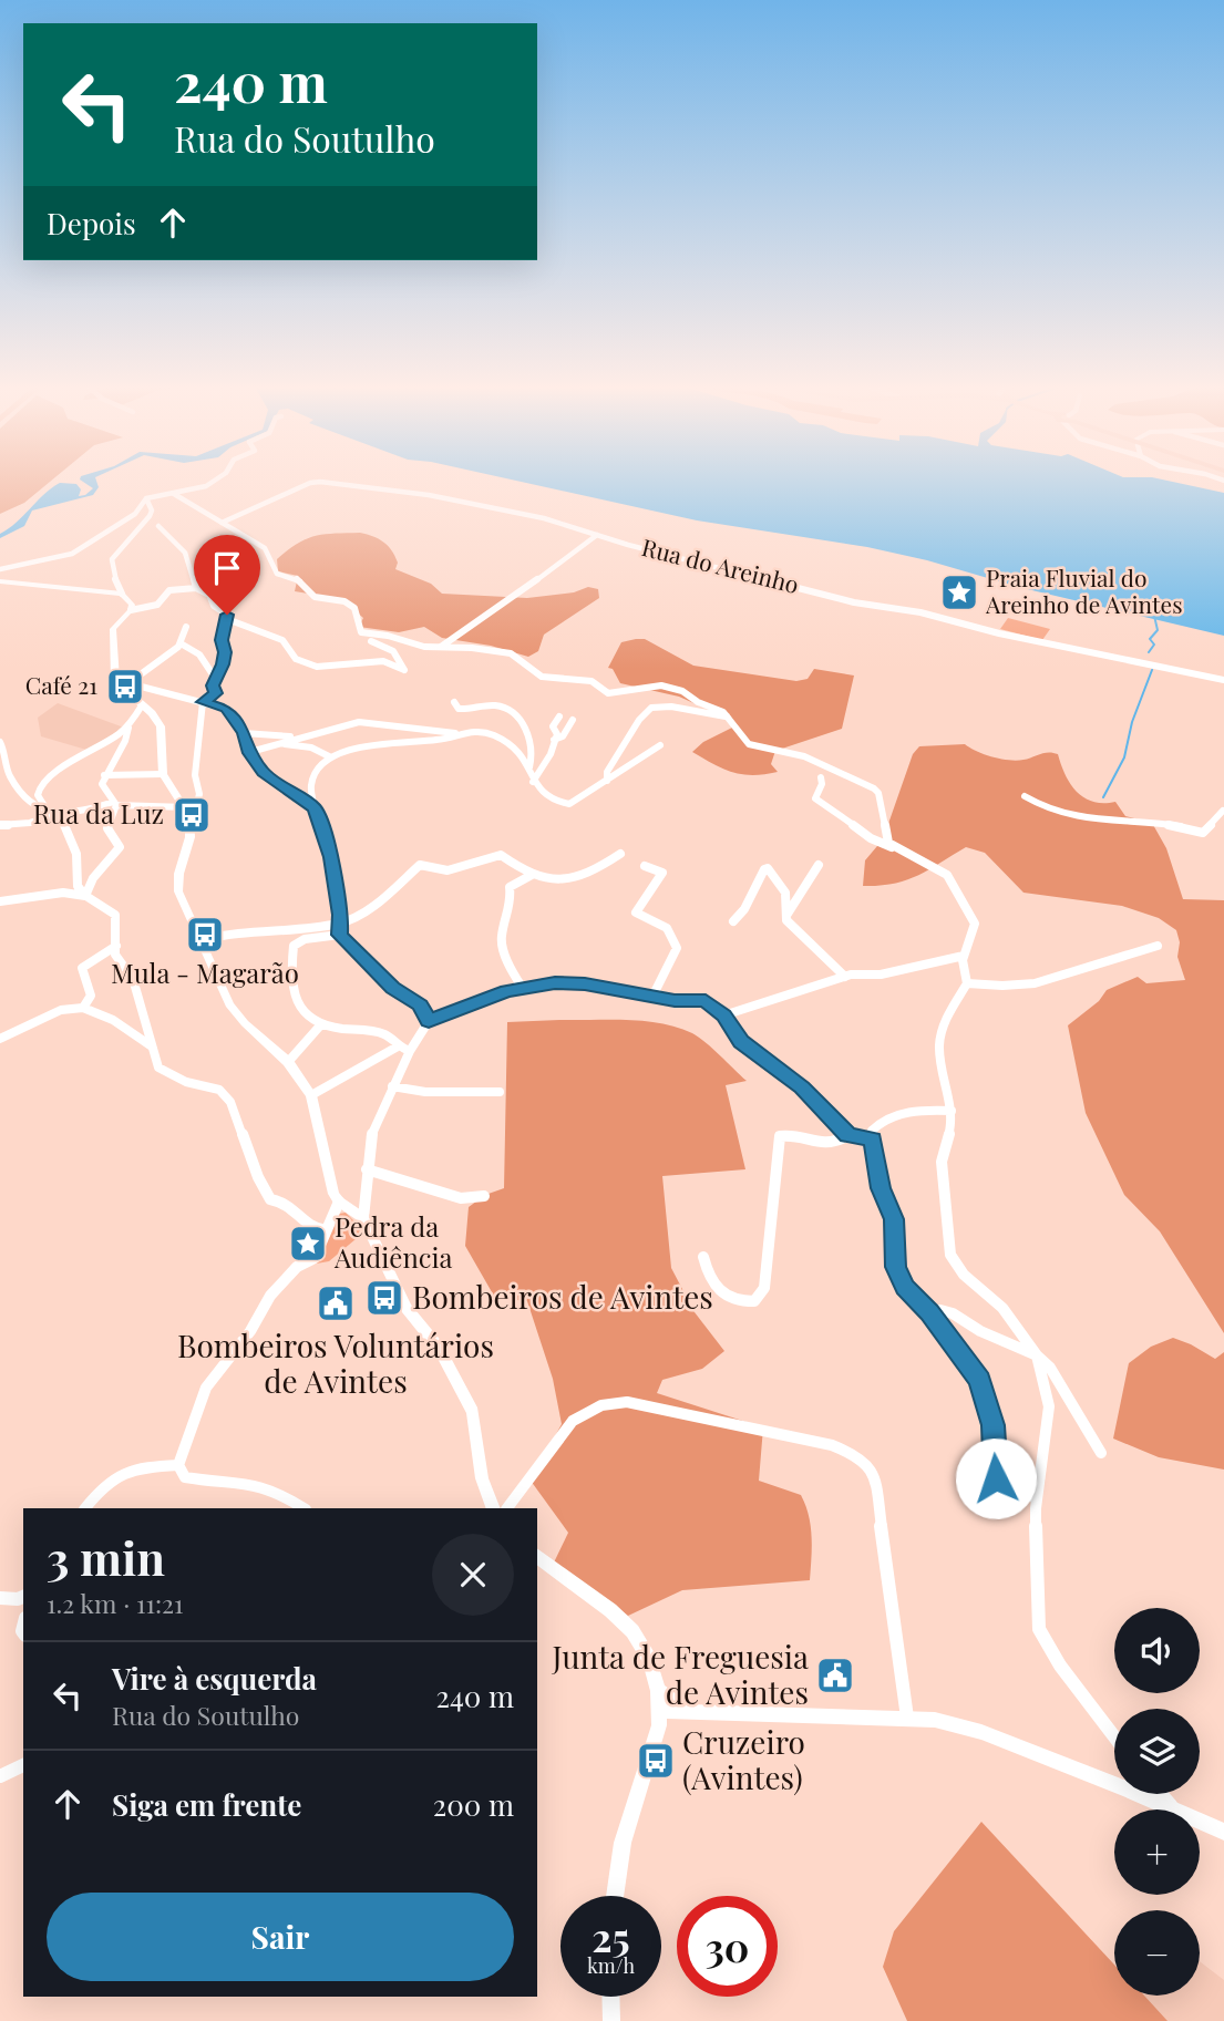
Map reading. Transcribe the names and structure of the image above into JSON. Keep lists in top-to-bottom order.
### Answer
{
  "streets": {
    "street": ["Rua do Areinho"]
  },
  "places": {
    "place": ["Praia Fluvial do Areinho de Avintes", "Pedra da Audiência"],
    "bus stop": [
      "Café 21",
      "Rua da Luz",
      "Mula - Magarão",
      "Bombeiros de Avintes",
      "Cruzeiro (Avintes)"
    ],
    "public building": ["Bombeiros Voluntários de Avintes", "Junta de Freguesia de Avintes"]
  },
  "page": {
    "turn": ["240 m", "Rua do Soutulho"],
    "then": "Depois",
    "heading": ["3 min", "1.2 km · 11:21"],
    "map_buttons": ["+", "−"],
    "list": [
      {
        "name": "Vire à esquerda",
        "note": "Rua do Soutulho",
        "value": "240 m"
      },
      {
        "name": "Siga em frente",
        "value": "200 m"
      }
    ],
    "buttons": "Sair",
    "speed": "25 km/h",
    "limit": "30"
  }
}
